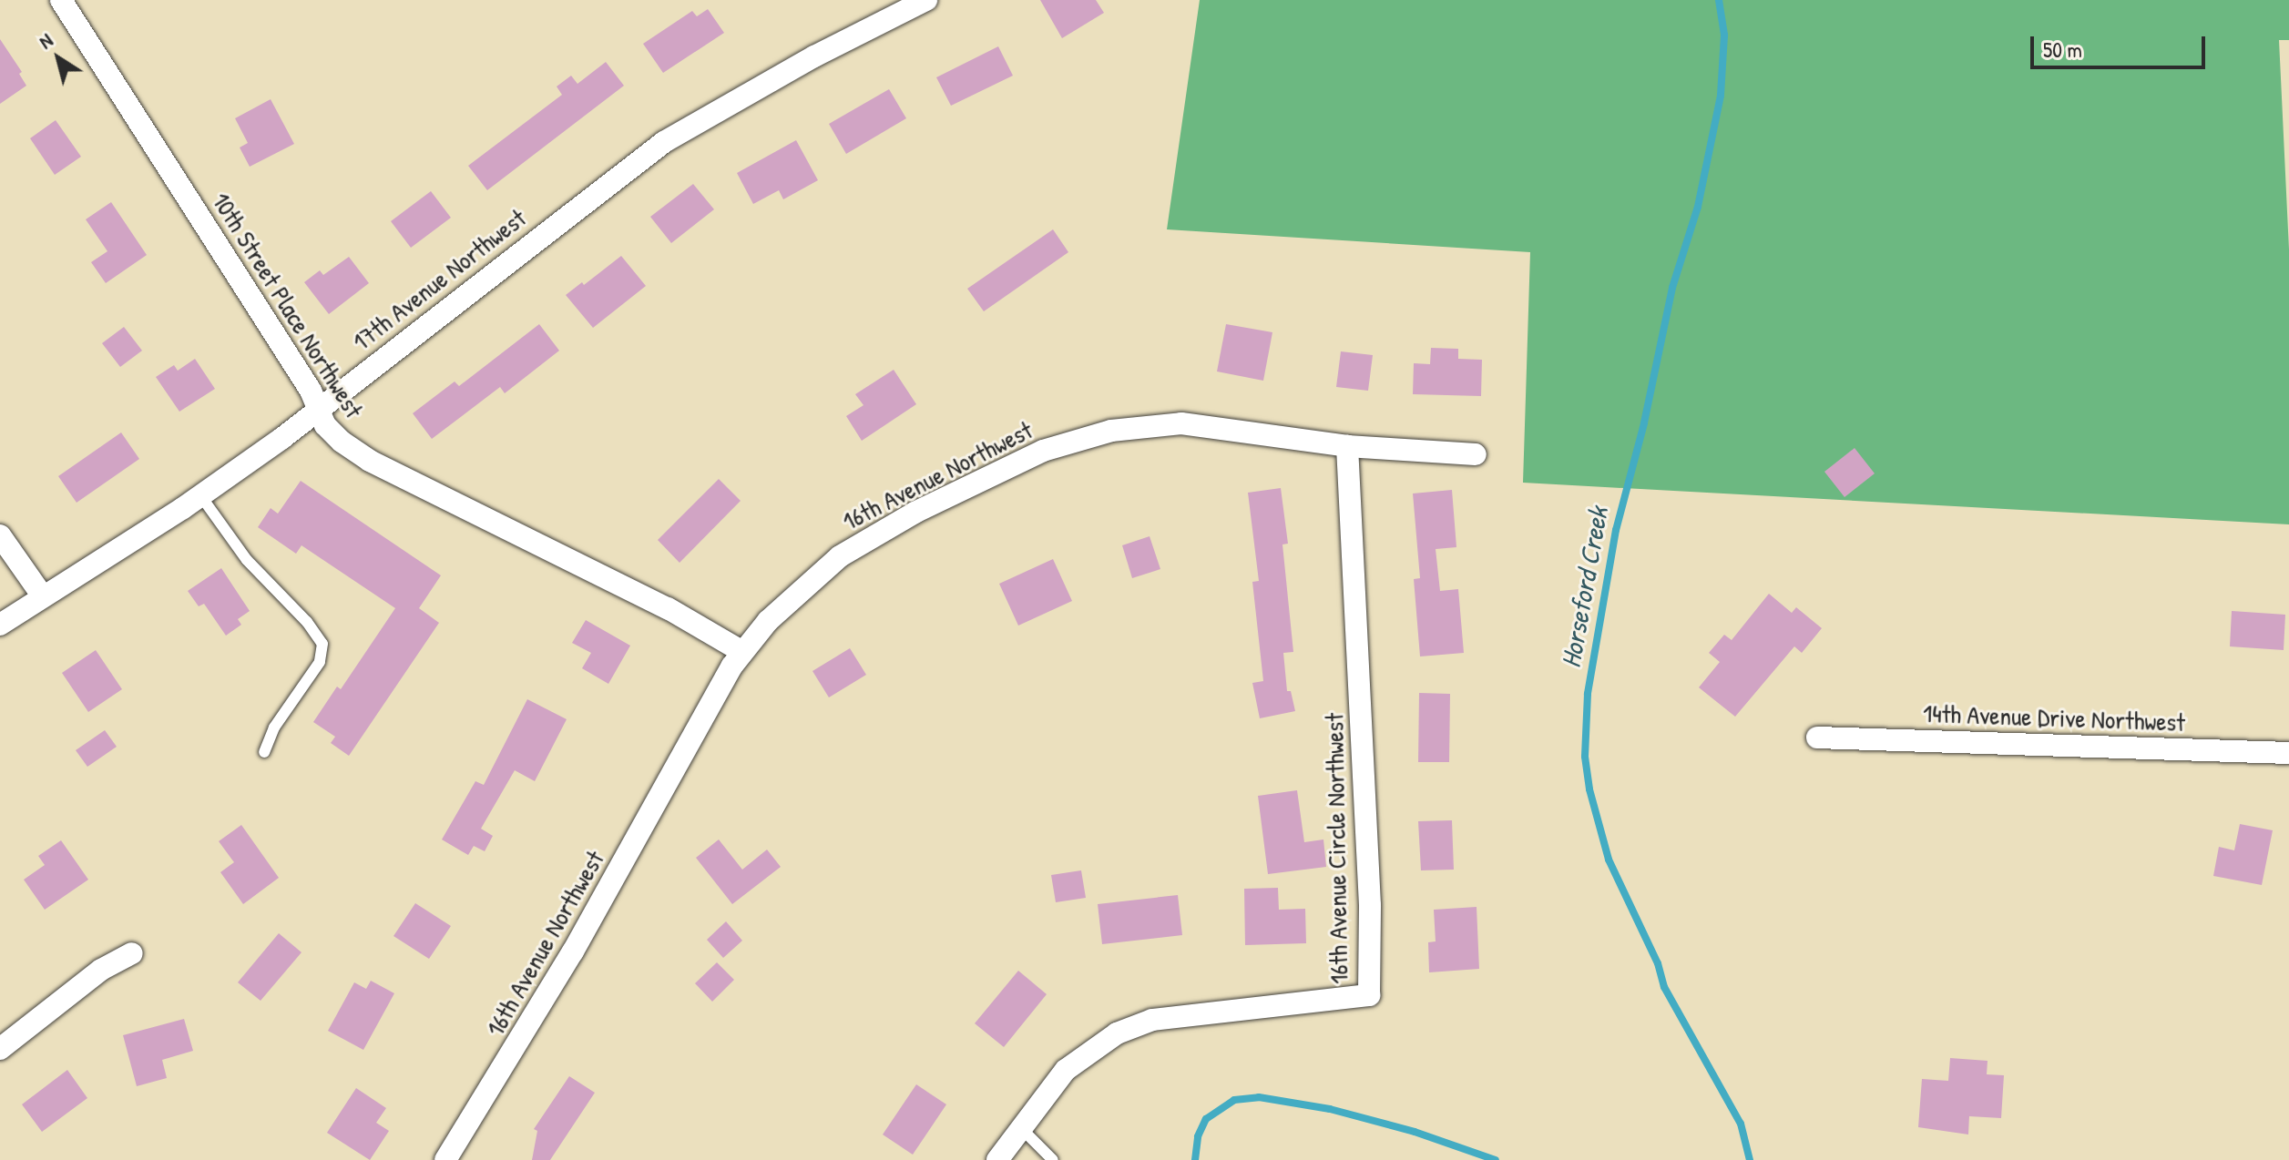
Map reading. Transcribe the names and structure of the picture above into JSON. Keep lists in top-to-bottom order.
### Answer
{
  "streets": {
    "street": [
      "17th Avenue Northwest",
      "10th Street Place Northwest",
      "16th Avenue Northwest",
      "14th Avenue Drive Northwest",
      "16th Avenue Circle Northwest"
    ]
  },
  "crossings": [
    ["17th Avenue Northwest", "10th Street Place Northwest"],
    ["10th Street Place Northwest", "16th Avenue Northwest"],
    ["16th Avenue Northwest", "16th Avenue Circle Northwest"]
  ],
  "water": ["Horseford Creek"],
  "scale_bar": "50 m",
  "north": "top left"
}
